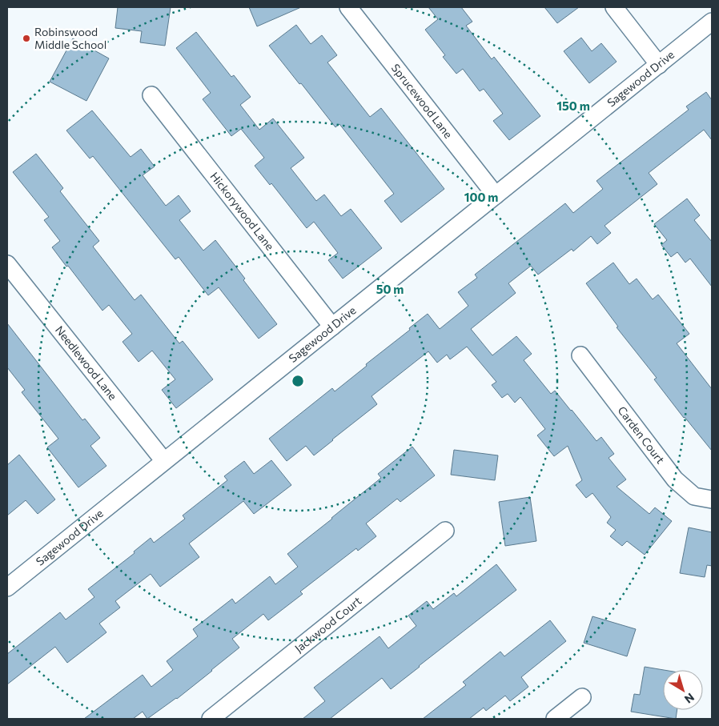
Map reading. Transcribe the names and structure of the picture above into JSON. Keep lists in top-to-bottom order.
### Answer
{
  "streets": {
    "street": [
      "Sagewood Drive",
      "Sprucewood Lane",
      "Hickorywood Lane",
      "Needlewood Lane",
      "Carden Court",
      "Jackwood Court"
    ]
  },
  "crossings": [
    ["Sagewood Drive", "Sprucewood Lane"],
    ["Sagewood Drive", "Hickorywood Lane"],
    ["Sagewood Drive", "Needlewood Lane"]
  ],
  "places": ["Robinswood Middle School"],
  "north": "bottom right",
  "rings": ["150 m", "100 m", "50 m"]
}
